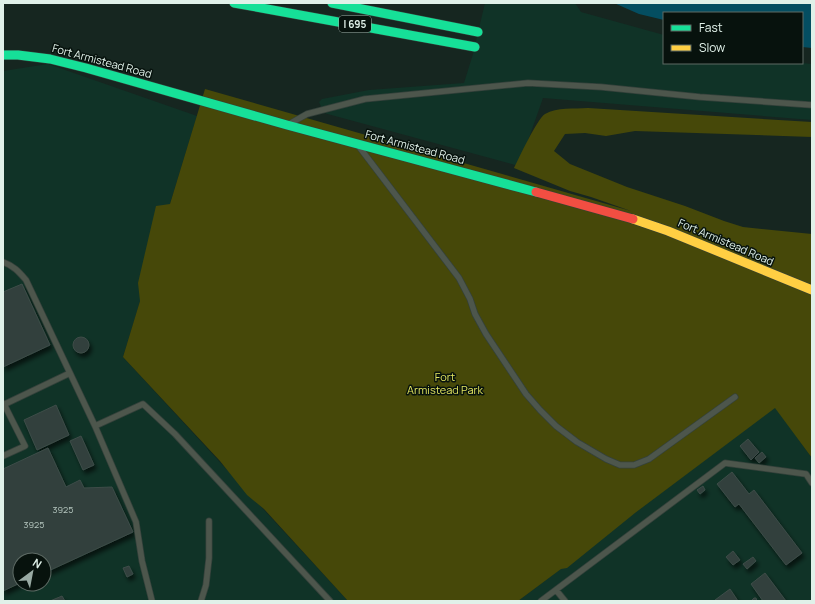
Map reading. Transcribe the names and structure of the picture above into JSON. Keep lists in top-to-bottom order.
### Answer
{
  "streets": {
    "main road": ["I 695", "Fort Armistead Road"]
  },
  "parks": ["Fort Armistead Park"],
  "house_numbers": ["3925", "3925"],
  "legend": ["Fast", "Slow"],
  "north": "top right"
}
